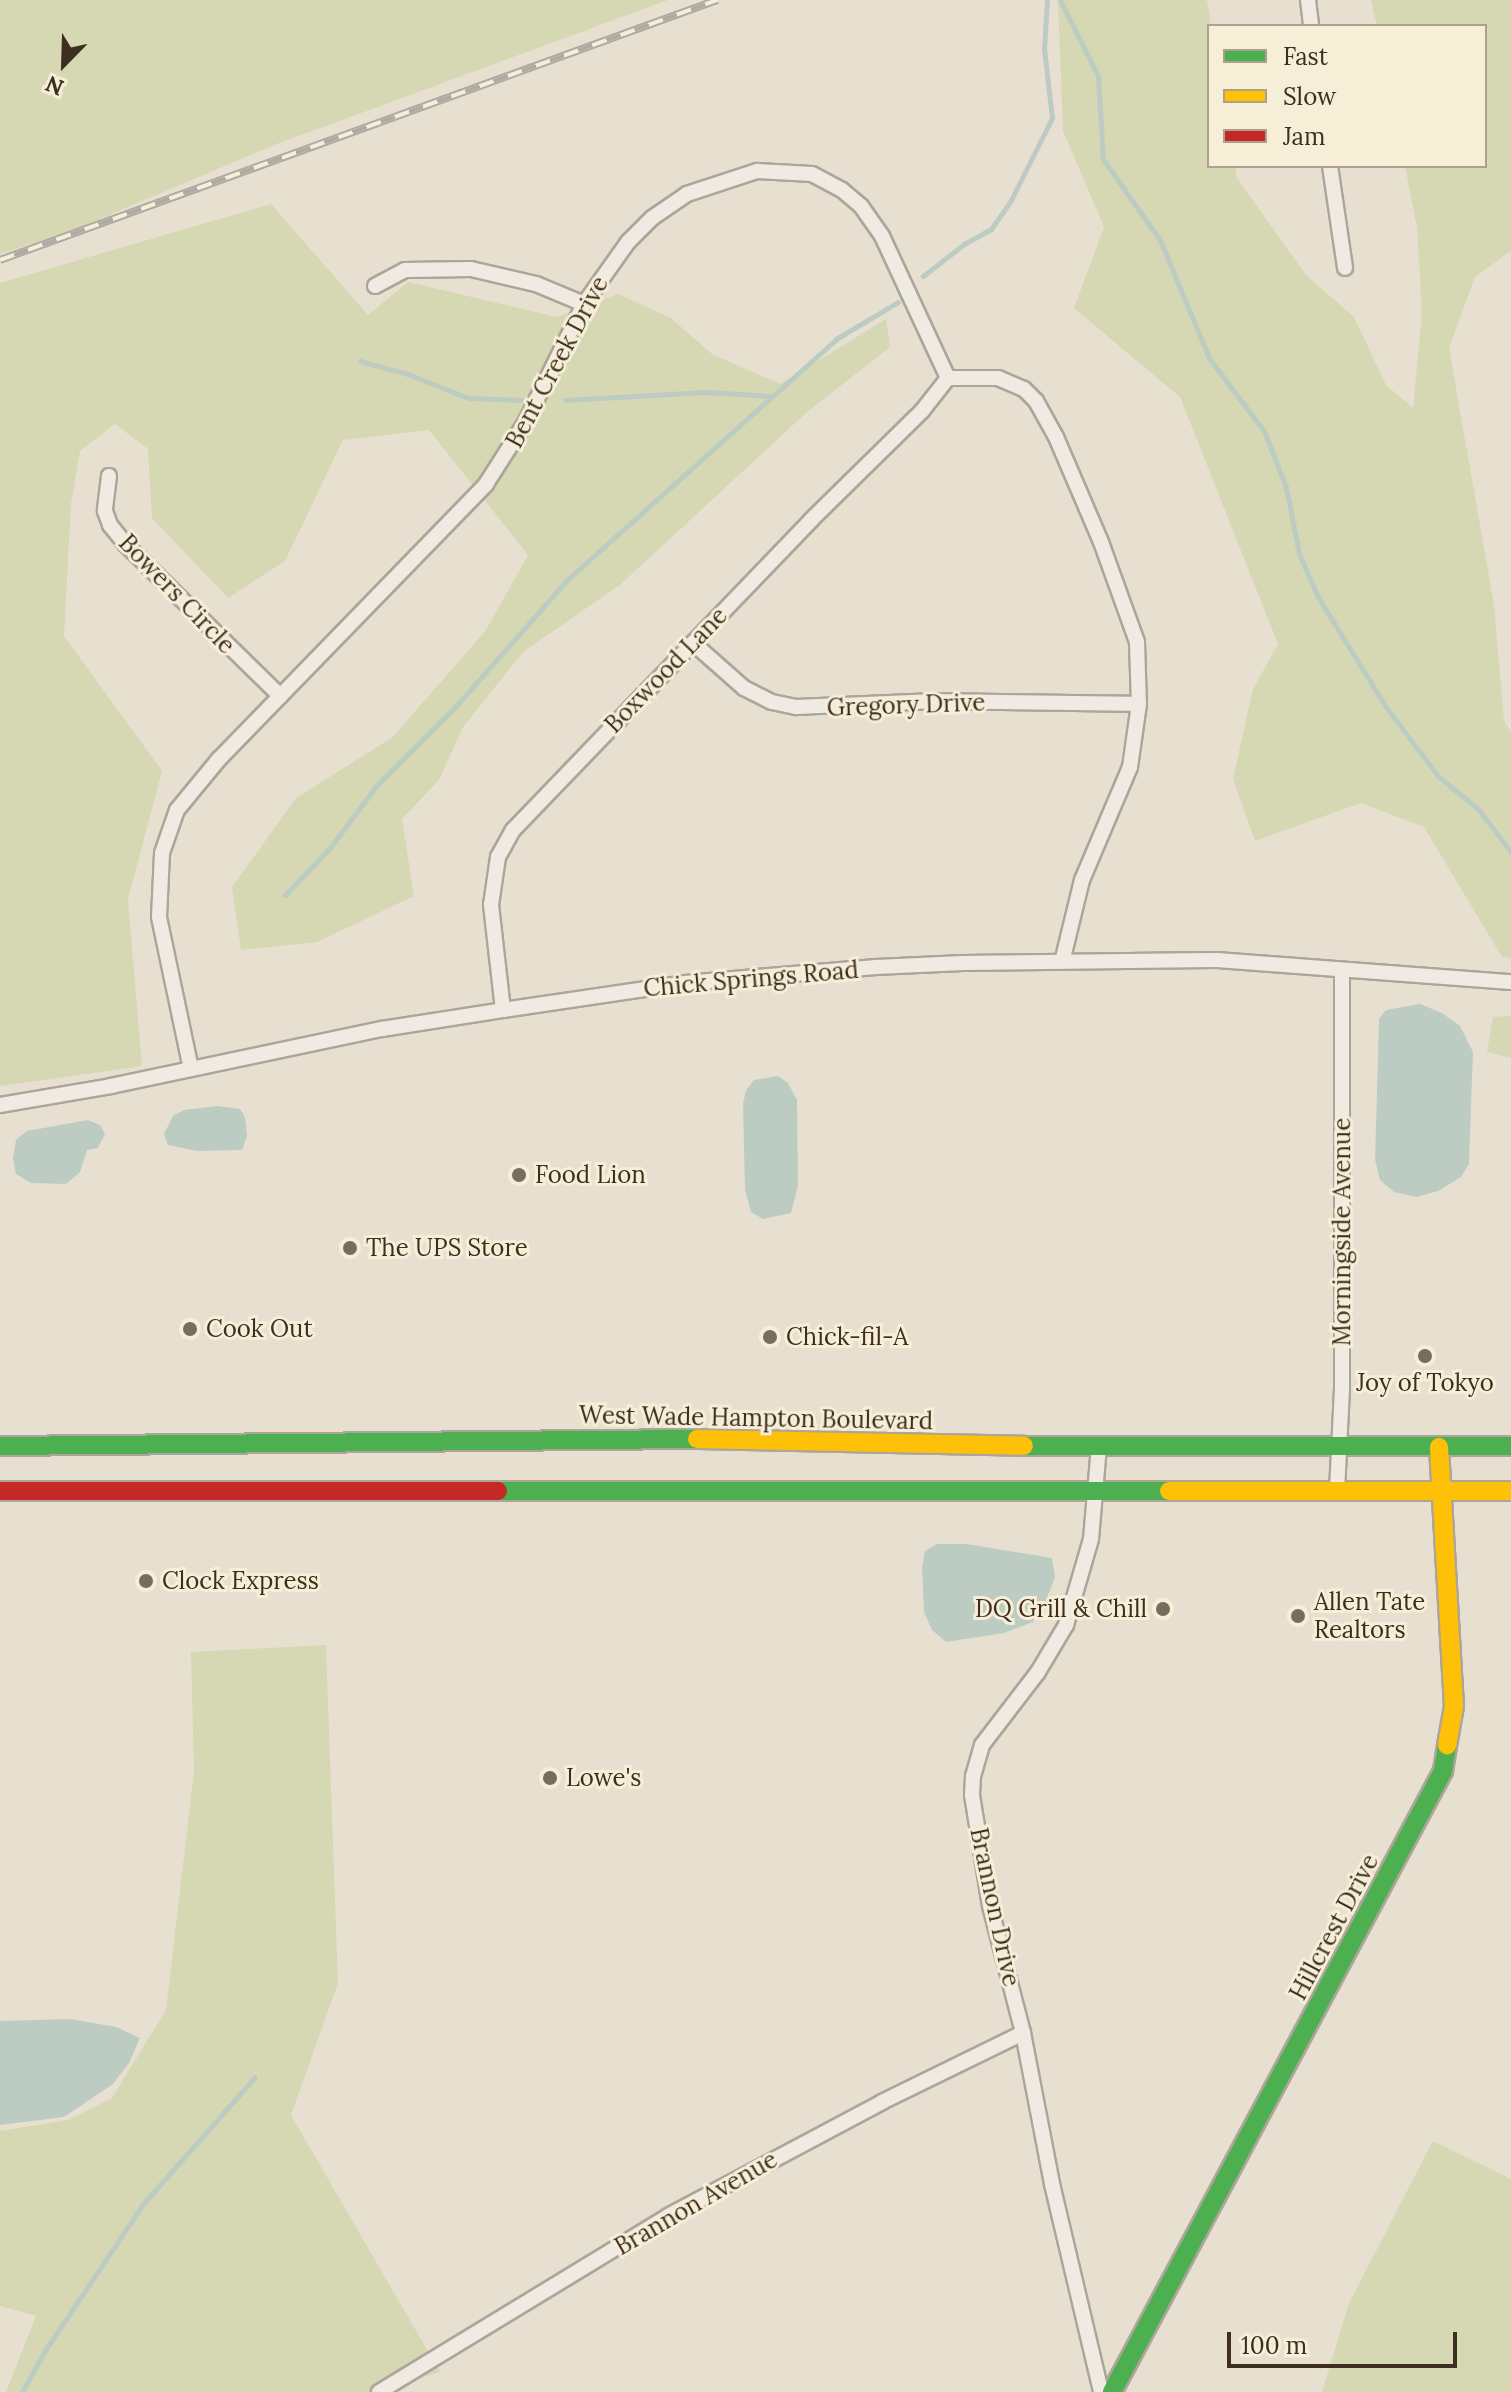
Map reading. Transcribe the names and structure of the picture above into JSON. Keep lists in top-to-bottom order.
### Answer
{
  "streets": {
    "main road": ["West Wade Hampton Boulevard", "Hillcrest Drive"],
    "street": [
      "Bent Creek Drive",
      "Bowers Circle",
      "Boxwood Lane",
      "Gregory Drive",
      "Chick Springs Road",
      "Morningside Avenue",
      "Brannon Drive",
      "Brannon Avenue"
    ]
  },
  "crossings": [
    ["Bent Creek Drive", "Bowers Circle"],
    ["Bent Creek Drive", "Boxwood Lane"],
    ["Bent Creek Drive", "Chick Springs Road"],
    ["Boxwood Lane", "Gregory Drive"],
    ["Boxwood Lane", "Chick Springs Road"],
    ["Chick Springs Road", "Morningside Avenue"],
    ["Morningside Avenue", "West Wade Hampton Boulevard"],
    ["West Wade Hampton Boulevard", "Brannon Drive"],
    ["West Wade Hampton Boulevard", "Hillcrest Drive"],
    ["Brannon Drive", "Brannon Avenue"]
  ],
  "places": [
    "Food Lion",
    "The UPS Store",
    "Cook Out",
    "Chick-fil-A",
    "Joy of Tokyo",
    "Clock Express",
    "DQ Grill & Chill",
    "Allen Tate Realtors",
    "Lowe's"
  ],
  "legend": ["Fast", "Slow", "Jam"],
  "scale_bar": "100 m",
  "north": "bottom left"
}
